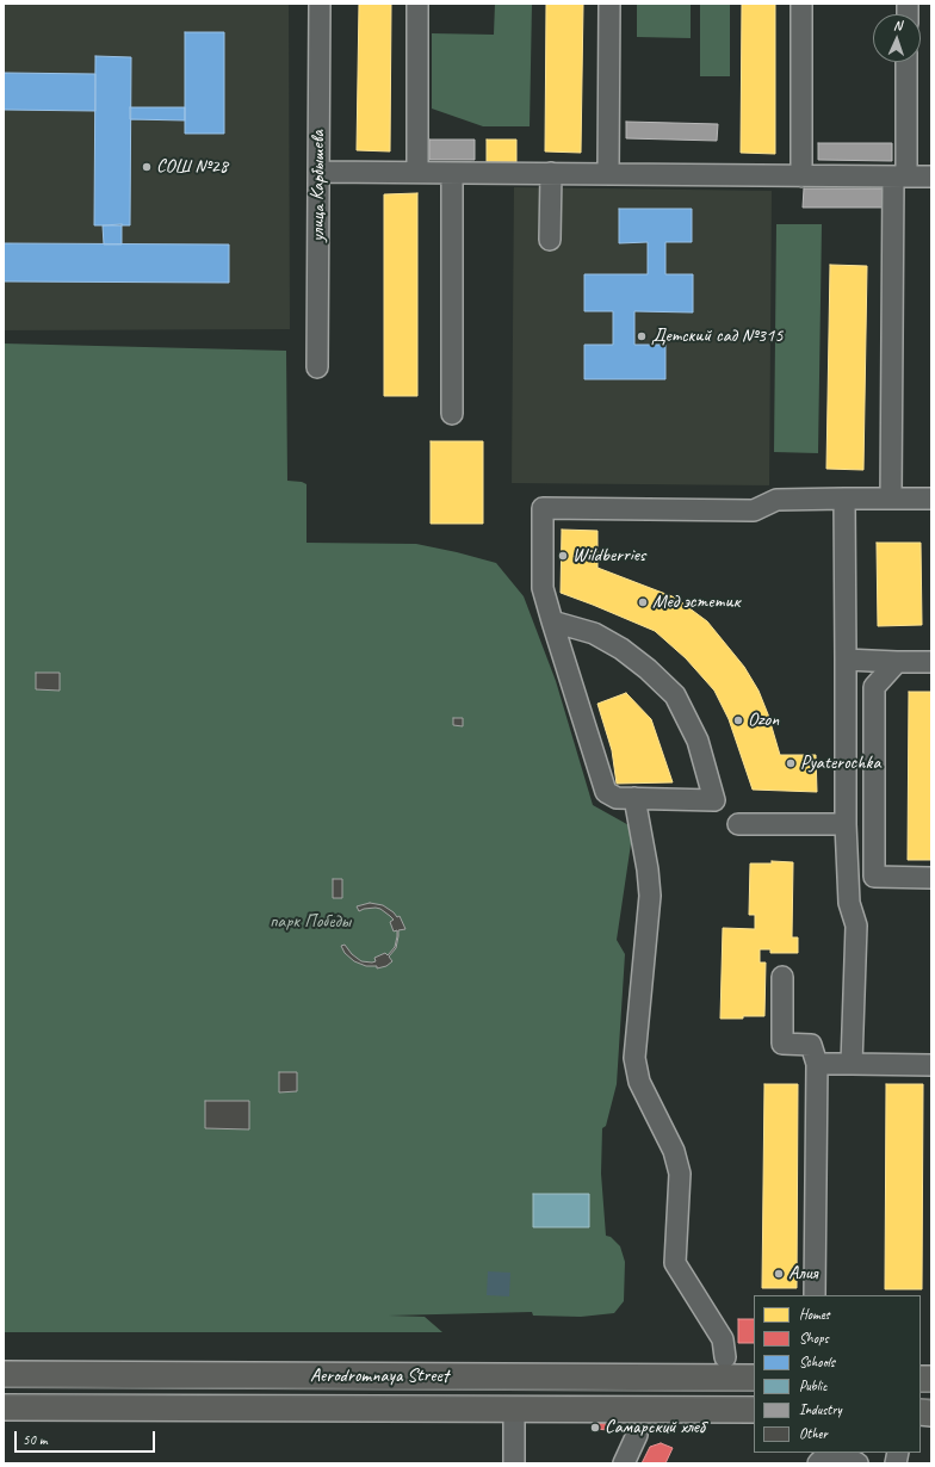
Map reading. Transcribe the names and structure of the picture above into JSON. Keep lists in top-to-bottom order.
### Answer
{
  "streets": {
    "main road": ["Aerodromnaya Street"],
    "street": ["улица Карбышева"]
  },
  "parks": ["парк Победы"],
  "places": [
    "СОШ №28",
    "Детский сад №315",
    "Wildberries",
    "Мед эстетик",
    "Ozon",
    "Pyaterochka",
    "Алия",
    "Самарский хлеб"
  ],
  "legend": [
    "Homes",
    "Shops",
    "Schools",
    "Public",
    "Industry",
    "Other"
  ],
  "scale_bar": "50 m",
  "north": "top"
}
